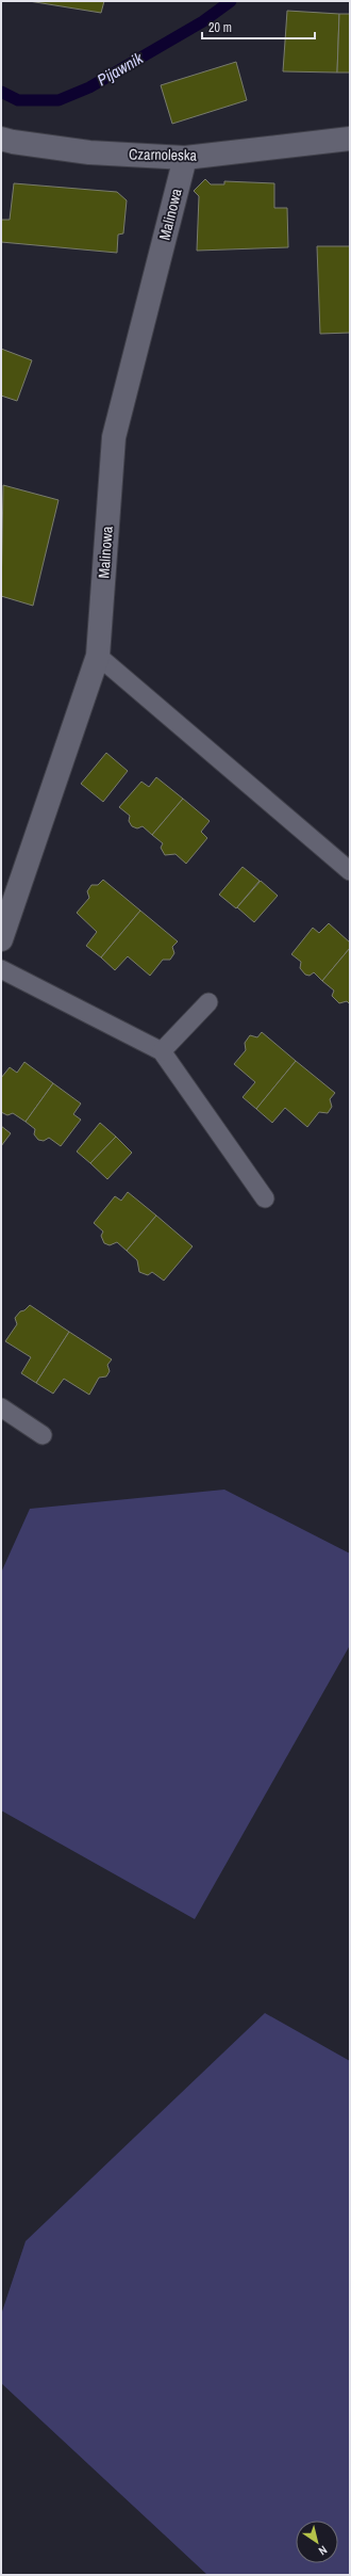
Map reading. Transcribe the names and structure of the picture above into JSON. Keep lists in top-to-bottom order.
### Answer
{
  "streets": {
    "street": ["Czarnoleska", "Malinowa"]
  },
  "crossings": [
    ["Czarnoleska", "Malinowa"]
  ],
  "water": ["Pijawnik"],
  "scale_bar": "20 m",
  "north": "bottom right"
}
